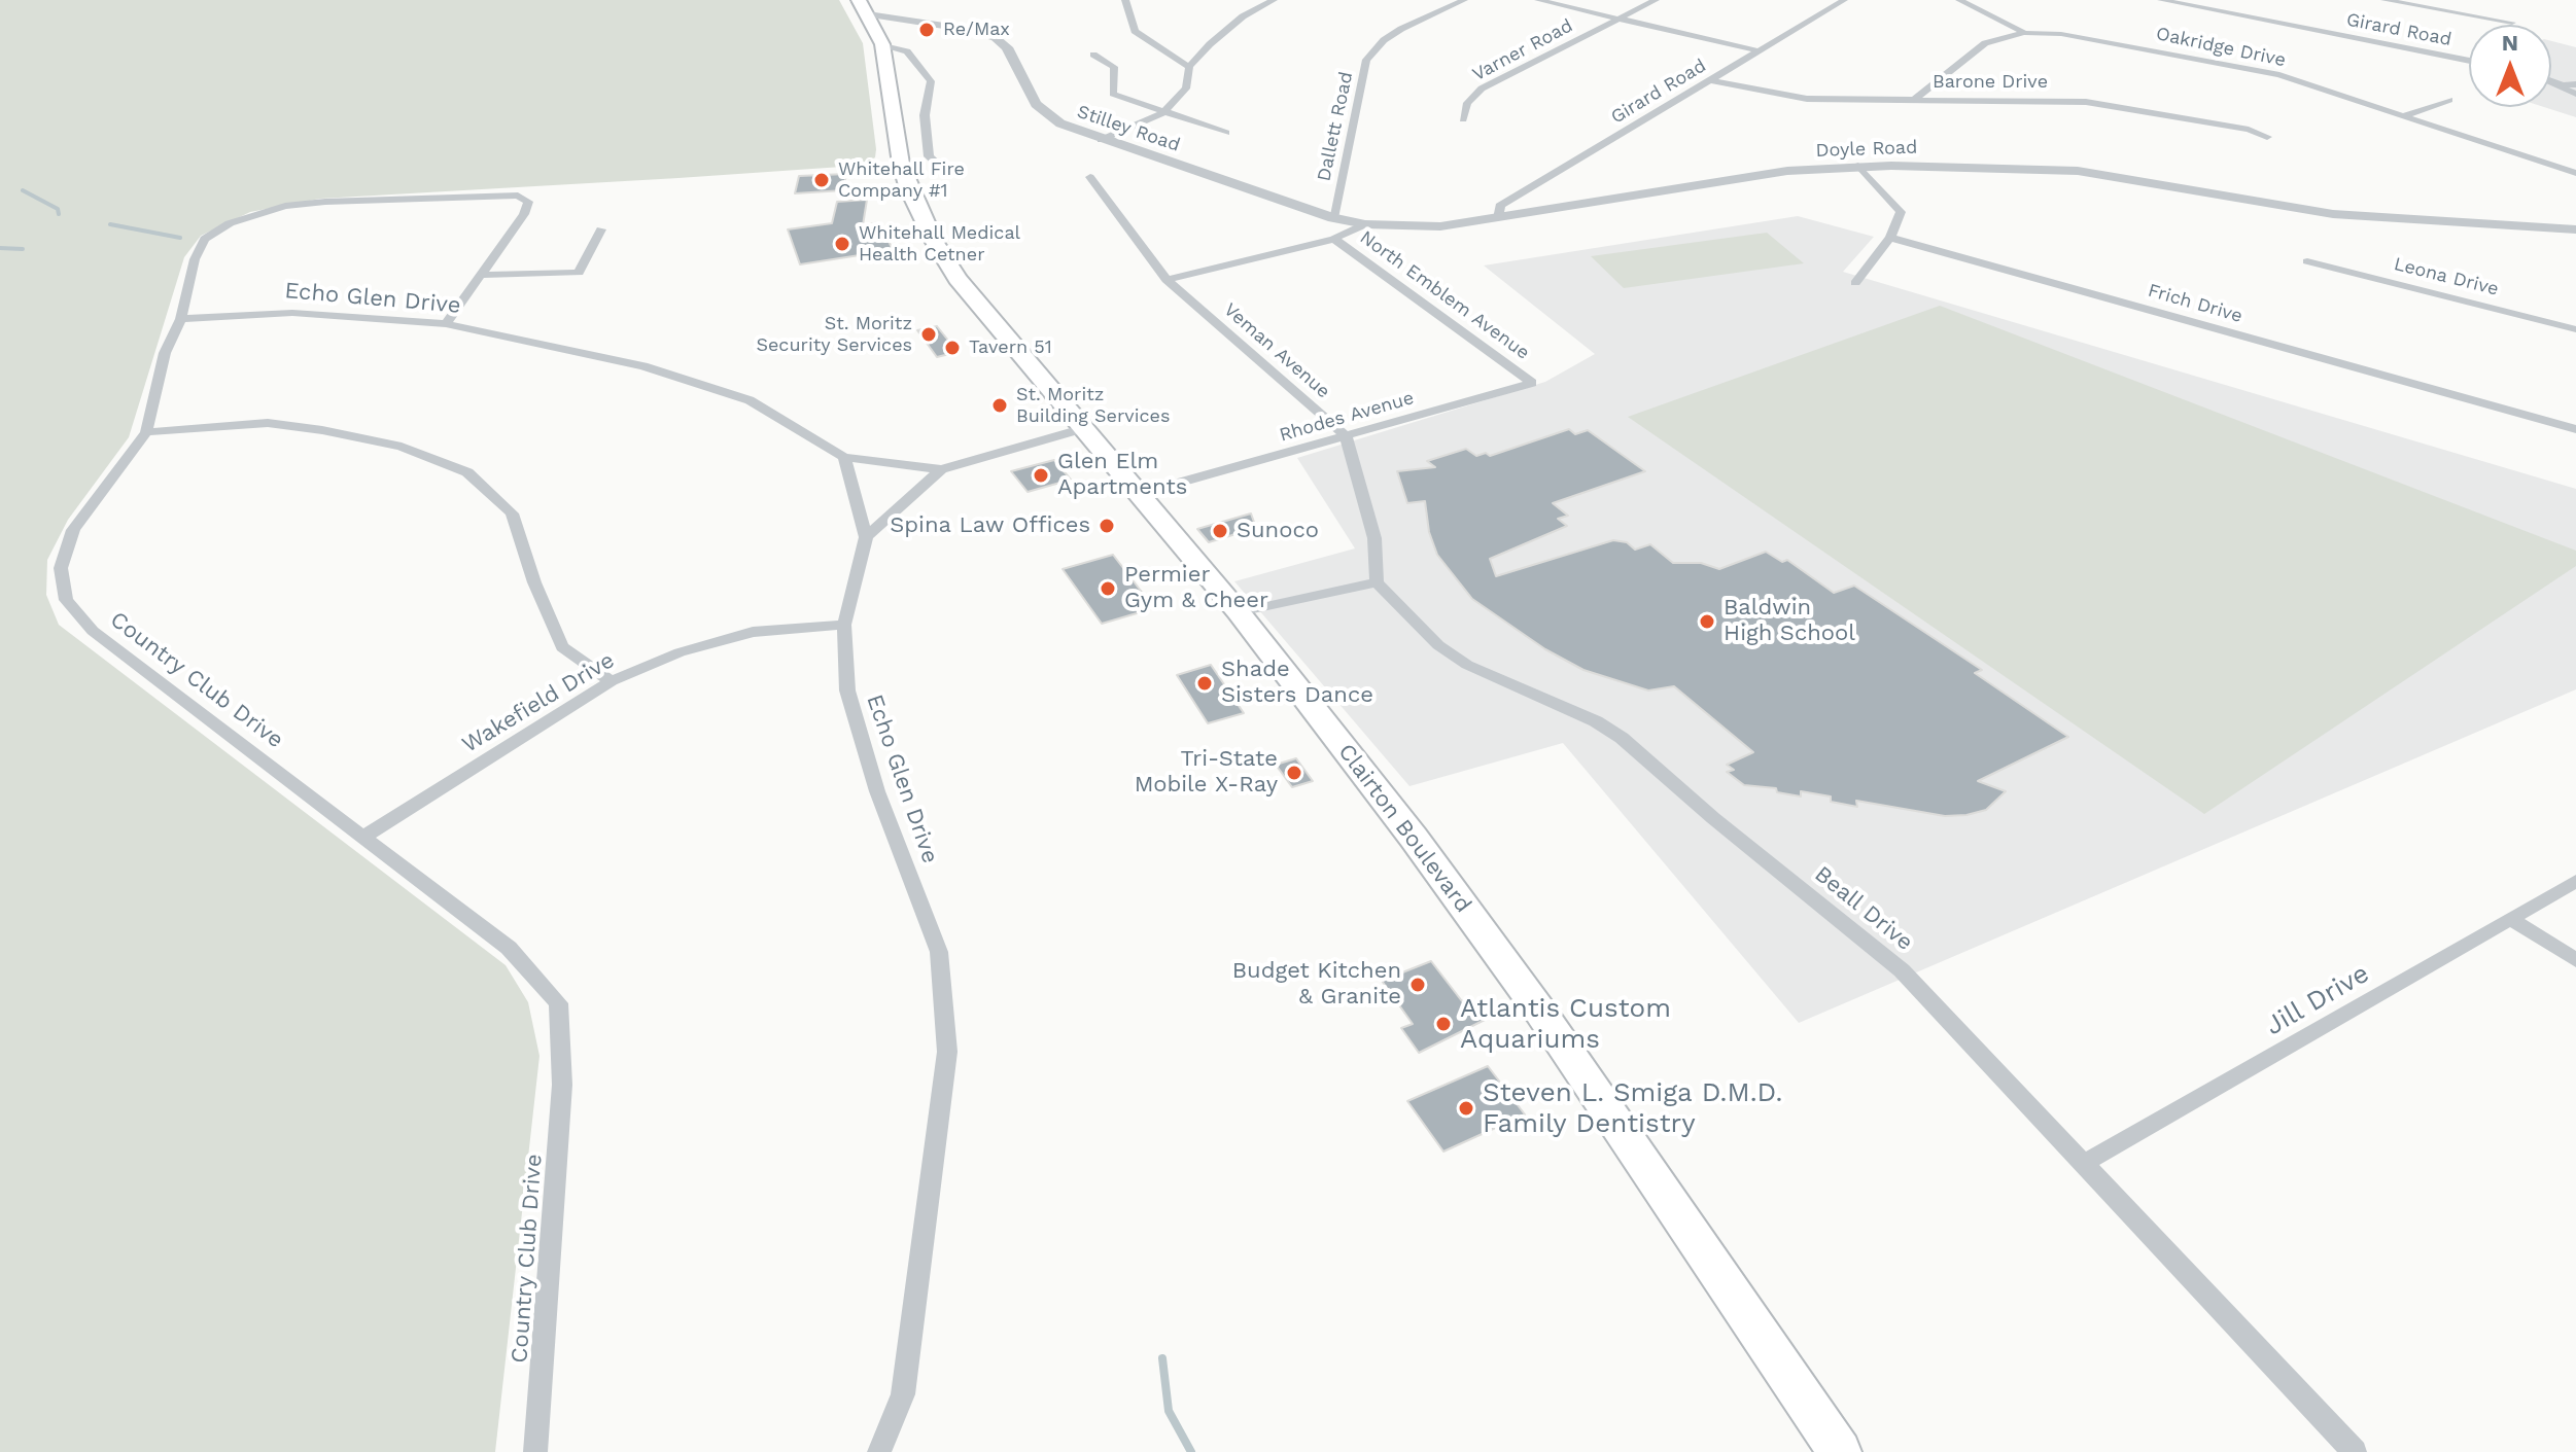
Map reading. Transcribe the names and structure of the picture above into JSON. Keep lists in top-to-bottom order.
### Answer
{
  "streets": {
    "highway": ["Clairton Boulevard"],
    "street": [
      "Girard Road",
      "Oakridge Drive",
      "Varner Road",
      "Barone Drive",
      "Dallett Road",
      "Stilley Road",
      "Doyle Road",
      "Leona Drive",
      "North Emblem Avenue",
      "Echo Glen Drive",
      "Frich Drive",
      "Veman Avenue",
      "Rhodes Avenue",
      "Country Club Drive",
      "Wakefield Drive",
      "Beall Drive",
      "Jill Drive"
    ]
  },
  "crossings": [
    ["Girard Road", "Barone Drive"],
    ["Girard Road", "Doyle Road"],
    ["Oakridge Drive", "Barone Drive"],
    ["Dallett Road", "Stilley Road"],
    ["Stilley Road", "Doyle Road"],
    ["Stilley Road", "Clairton Boulevard"],
    ["Doyle Road", "North Emblem Avenue"],
    ["Doyle Road", "Veman Avenue"],
    ["North Emblem Avenue", "Rhodes Avenue"],
    ["Echo Glen Drive", "Country Club Drive"],
    ["Echo Glen Drive", "Wakefield Drive"],
    ["Veman Avenue", "Rhodes Avenue"],
    ["Country Club Drive", "Wakefield Drive"],
    ["Beall Drive", "Jill Drive"]
  ],
  "places": [
    "Re/Max",
    "Whitehall Fire Company #1",
    "Whitehall Medical Health Cetner",
    "St. Moritz Security Services",
    "Tavern 51",
    "St. Moritz Building Services",
    "Glen Elm Apartments",
    "Spina Law Offices",
    "Sunoco",
    "Permier Gym & Cheer",
    "Baldwin High School",
    "Shade Sisters Dance",
    "Tri-State Mobile X-Ray",
    "Budget Kitchen & Granite",
    "Atlantis Custom Aquariums",
    "Steven L. Smiga D.M.D. Family Dentistry"
  ],
  "north": "top"
}
